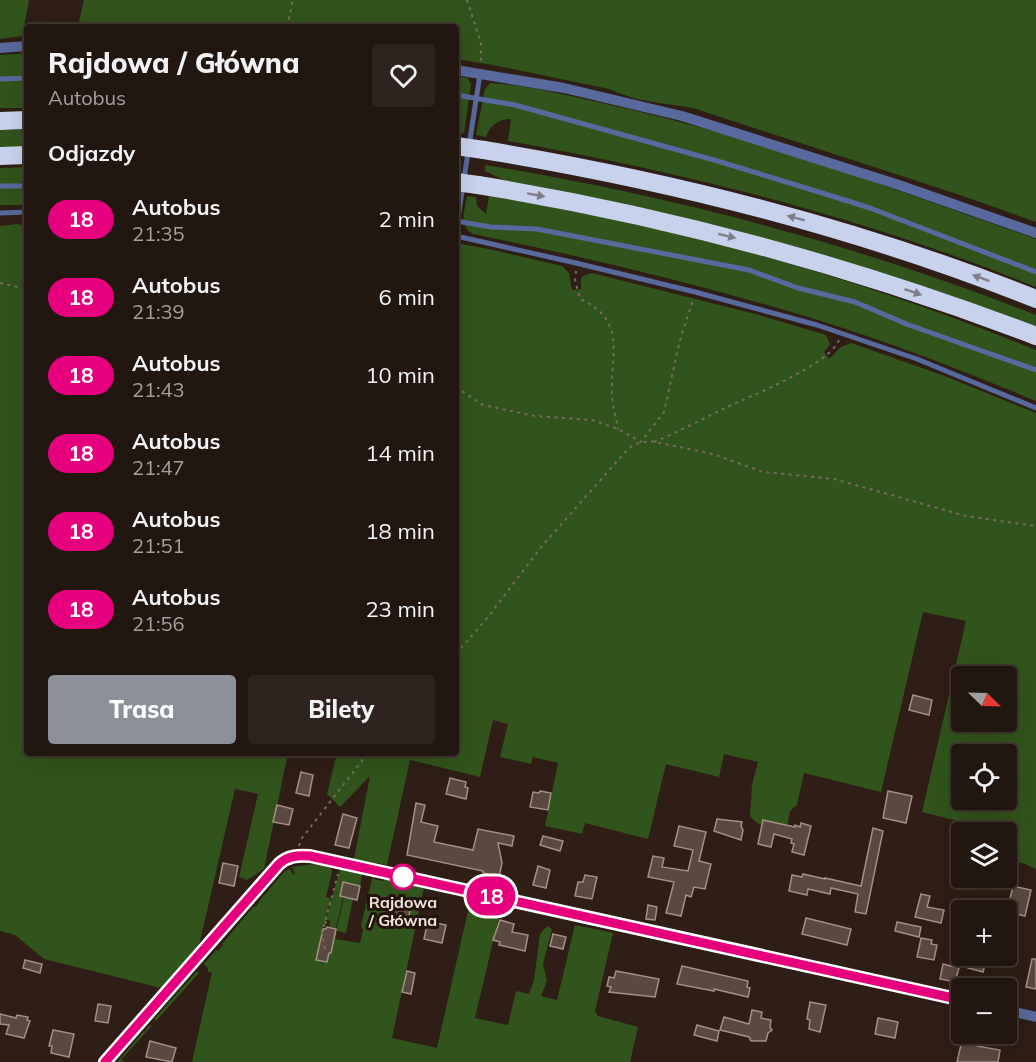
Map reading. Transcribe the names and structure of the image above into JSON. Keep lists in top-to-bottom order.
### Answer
{
  "places": ["Rajdowa / Główna"],
  "lines": ["bus line 18"],
  "north": "bottom right",
  "page": {
    "on_map": "18",
    "heading": [
      ["Rajdowa / Główna", "Autobus"],
      "Odjazdy"
    ],
    "list": [
      {
        "mark": "18",
        "name": "Autobus",
        "note": "21:35",
        "value": "2 min"
      },
      {
        "mark": "18",
        "name": "Autobus",
        "note": "21:39",
        "value": "6 min"
      },
      {
        "mark": "18",
        "name": "Autobus",
        "note": "21:43",
        "value": "10 min"
      },
      {
        "mark": "18",
        "name": "Autobus",
        "note": "21:47",
        "value": "14 min"
      },
      {
        "mark": "18",
        "name": "Autobus",
        "note": "21:51",
        "value": "18 min"
      },
      {
        "mark": "18",
        "name": "Autobus",
        "note": "21:56",
        "value": "23 min"
      }
    ],
    "buttons": ["Trasa", "Bilety"],
    "map_buttons": ["+", "−"]
  }
}
